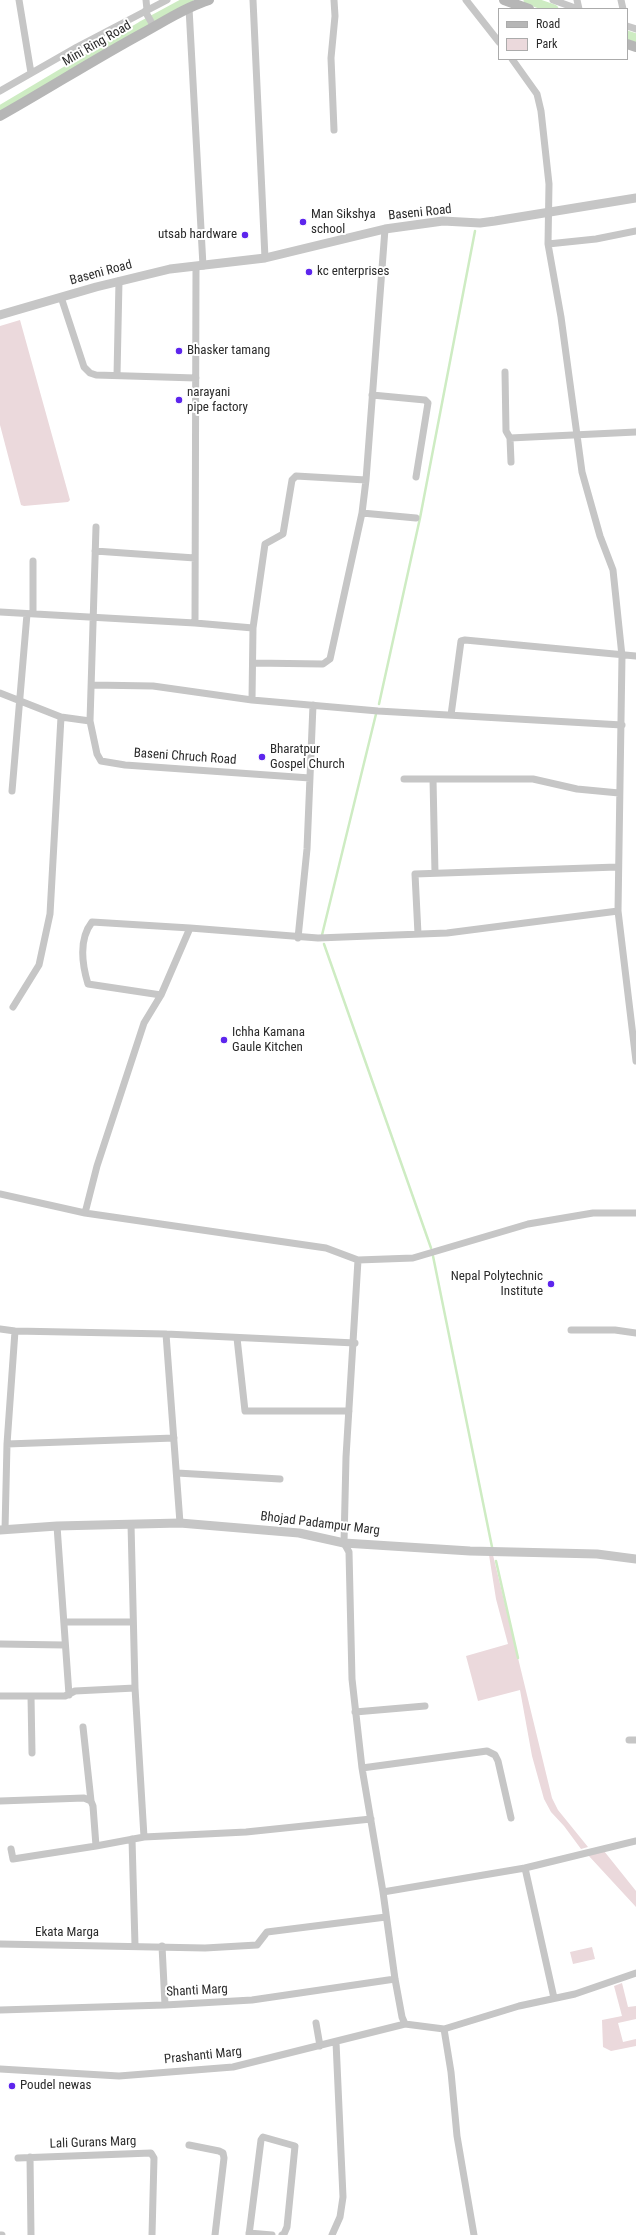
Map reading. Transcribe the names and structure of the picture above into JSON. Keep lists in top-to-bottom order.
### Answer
{
  "streets": {
    "main road": ["Mini Ring Road"],
    "street": [
      "Baseni Road",
      "Baseni Chruch Road",
      "Bhojad Padampur Marg",
      "Ekata Marga",
      "Shanti Marg",
      "Prashanti Marg",
      "Lali Gurans Marg"
    ]
  },
  "places": [
    "Man Sikshya school",
    "utsab hardware",
    "kc enterprises",
    "Bhasker tamang",
    "narayani pipe factory",
    "Bharatpur Gospel Church",
    "Ichha Kamana Gaule Kitchen",
    "Nepal Polytechnic Institute",
    "Poudel newas"
  ],
  "legend": ["Road", "Park"]
}
